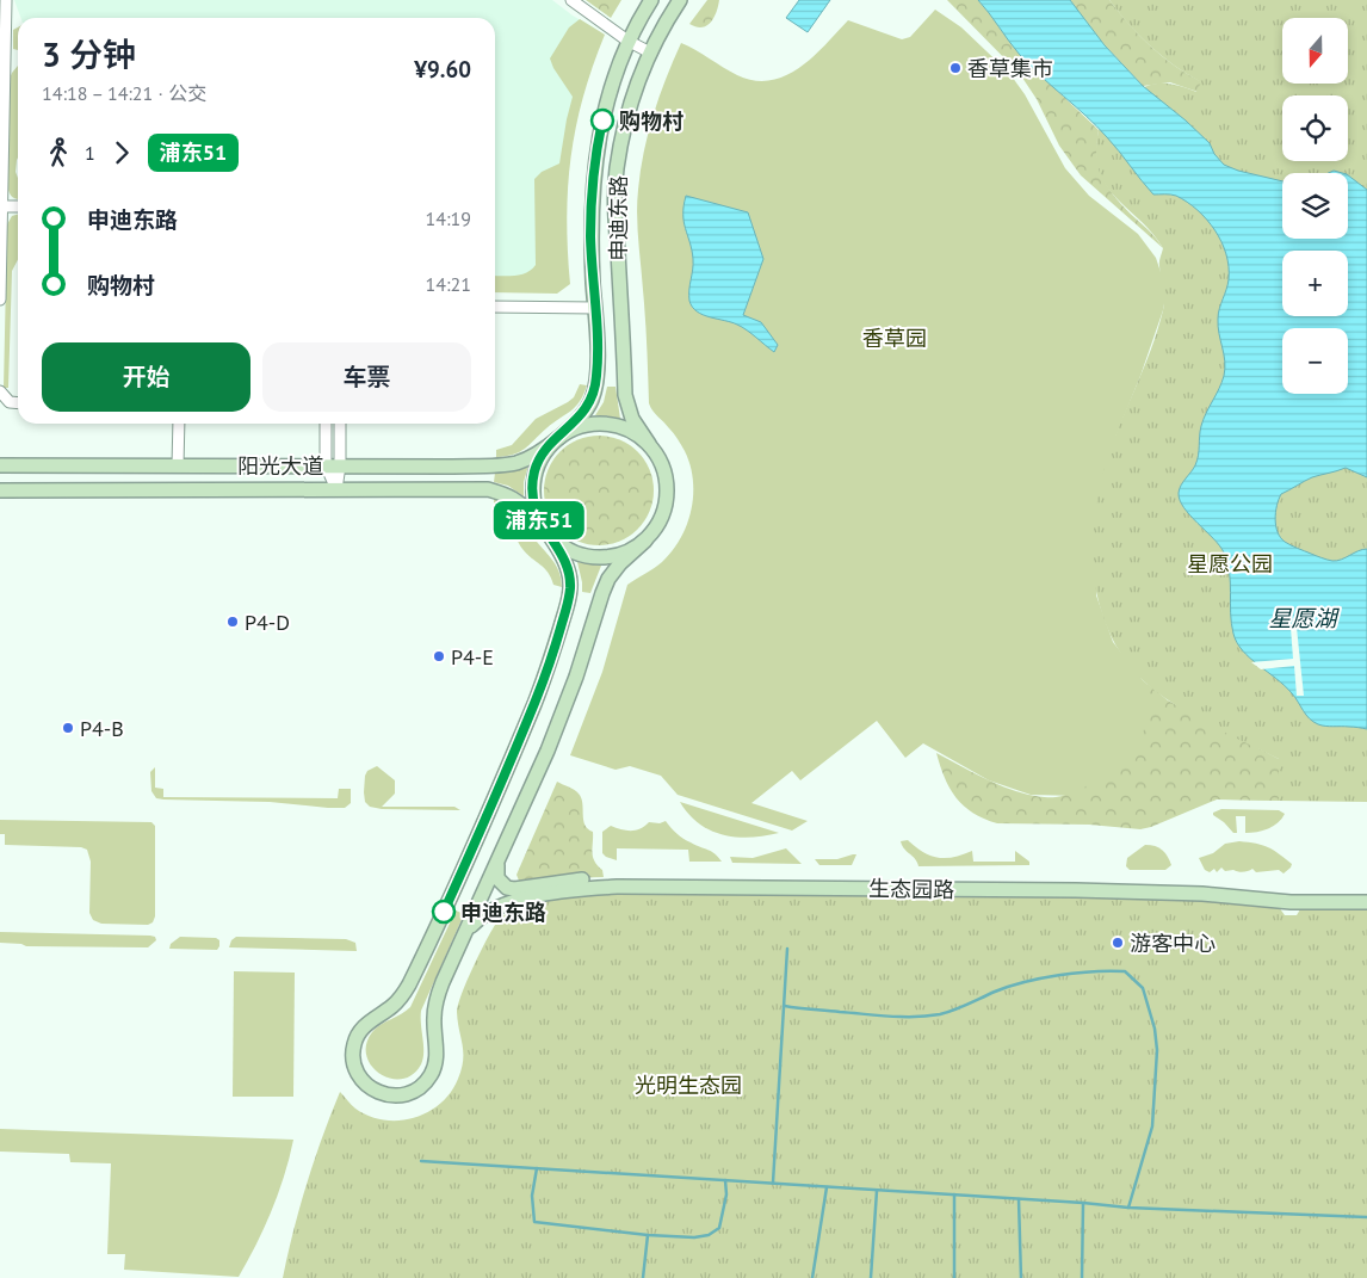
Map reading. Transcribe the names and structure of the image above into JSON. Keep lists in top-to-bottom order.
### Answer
{
  "streets": {
    "street": ["申迪东路", "阳光大道", "生态园路"]
  },
  "crossings": [
    ["申迪东路", "阳光大道"]
  ],
  "water": ["星愿湖"],
  "parks": ["香草园", "星愿公园", "光明生态园"],
  "places": [
    "香草集市",
    "购物村",
    "P4-D",
    "P4-E",
    "P4-B",
    "申迪东路",
    "游客中心"
  ],
  "lines": ["bus line 浦东51"],
  "north": "bottom",
  "page": {
    "on_map": "浦东51",
    "map_buttons": ["+", "−"],
    "heading": ["3 分钟", "14:18 – 14:21 · 公交", "¥9.60"],
    "legs": ["1", "浦东51"],
    "list": [
      {
        "name": "申迪东路",
        "value": "14:19"
      },
      {
        "name": "购物村",
        "value": "14:21"
      }
    ],
    "buttons": ["开始", "车票"]
  }
}
